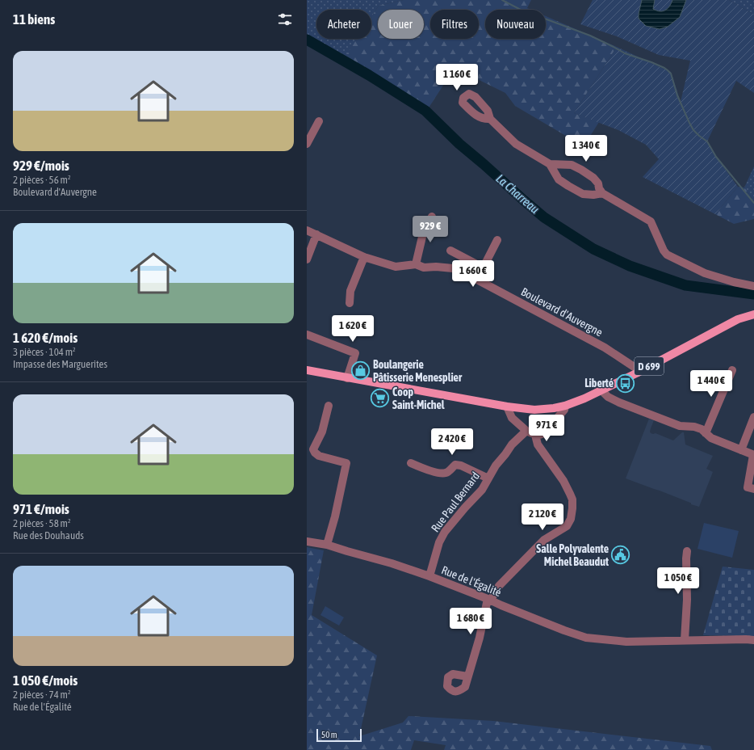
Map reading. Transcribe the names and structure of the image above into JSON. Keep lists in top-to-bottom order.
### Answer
{
  "streets": {
    "main road": ["D 699"],
    "street": ["Boulevard d'Auvergne", "Rue Paul Bernard", "Rue de l'Égalité"]
  },
  "crossings": [
    ["Boulevard d'Auvergne", "D 699"],
    ["Rue Paul Bernard", "Rue de l'Égalité"]
  ],
  "water": ["La Charreau"],
  "places": {
    "shop": ["Boulangerie Pâtisserie Menesplier"],
    "bus stop": ["Liberté"],
    "supermarket": ["Coop Saint-Michel"],
    "public building": ["Salle Polyvalente Michel Beaudut"]
  },
  "scale_bar": "50 m",
  "page": {
    "heading": "11 biens",
    "chip": [
      "Acheter",
      "Louer",
      "Filtres",
      "Nouveau"
    ],
    "list": [
      {
        "name": "929 €/mois",
        "note": "2 pièces · 56 m² · Boulevard d'Auvergne"
      },
      {
        "name": "1 620 €/mois",
        "note": "3 pièces · 104 m² · Impasse des Marguerites"
      },
      {
        "name": "971 €/mois",
        "note": "2 pièces · 58 m² · Rue des Douhauds"
      },
      {
        "name": "1 050 €/mois",
        "note": "2 pièces · 74 m² · Rue de l'Égalité"
      }
    ],
    "price": [
      "1 160 €",
      "1 340 €",
      "929 €",
      "1 660 €",
      "1 620 €",
      "1 440 €",
      "971 €",
      "2 420 €",
      "2 120 €",
      "1 050 €",
      "1 680 €"
    ],
    "scale": "50 m"
  }
}
